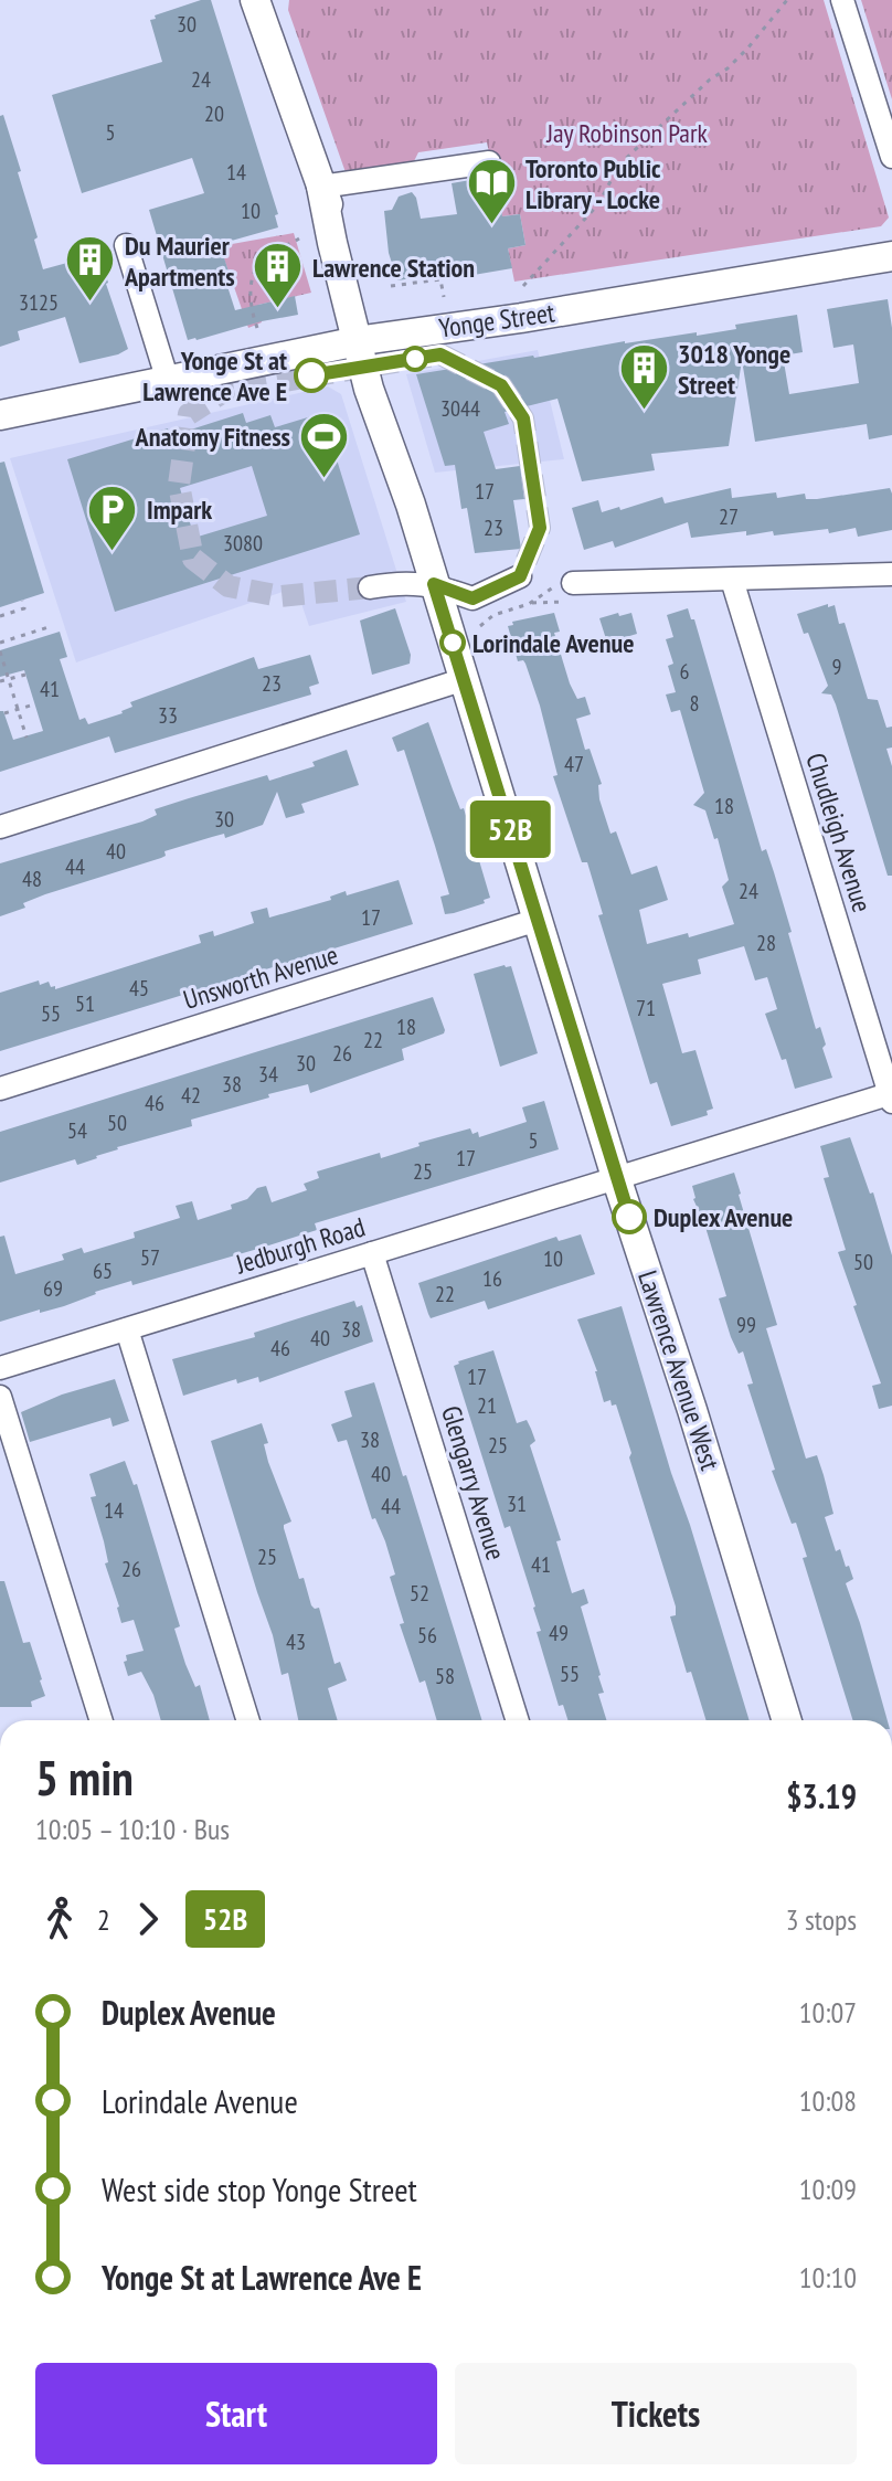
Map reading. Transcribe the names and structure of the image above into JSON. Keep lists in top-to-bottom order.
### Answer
{
  "streets": {
    "main road": ["Yonge Street", "Lawrence Avenue West"],
    "street": [
      "Chudleigh Avenue",
      "Unsworth Avenue",
      "Jedburgh Road",
      "Glengarry Avenue"
    ]
  },
  "crossings": [
    ["Yonge Street", "Lawrence Avenue West"],
    ["Unsworth Avenue", "Lawrence Avenue West"],
    ["Jedburgh Road", "Lawrence Avenue West"],
    ["Jedburgh Road", "Glengarry Avenue"]
  ],
  "parks": ["Jay Robinson Park"],
  "places": {
    "library": ["Toronto Public Library - Locke"],
    "building": ["Du Maurier Apartments", "Lawrence Station", "3018 Yonge Street"],
    "other": ["Yonge St at Lawrence Ave E", "Lorindale Avenue", "Duplex Avenue"],
    "sports": ["Anatomy Fitness"],
    "parking": ["Impark"]
  },
  "lines": ["bus line 52B"],
  "house_numbers": [
    "30",
    "24",
    "20",
    "5",
    "14",
    "10",
    "3125",
    "3044",
    "17",
    "27",
    "23",
    "3080",
    "9",
    "6",
    "23",
    "41",
    "8",
    "33",
    "47",
    "18",
    "30",
    "40",
    "44",
    "48",
    "24",
    "17",
    "28",
    "45",
    "51",
    "71",
    "55",
    "18",
    "22",
    "26",
    "30",
    "34",
    "38",
    "42",
    "46",
    "50",
    "54",
    "5",
    "17",
    "25",
    "57",
    "10",
    "50",
    "65",
    "16",
    "69",
    "22",
    "99",
    "38",
    "40",
    "46",
    "17",
    "21",
    "38",
    "25",
    "40",
    "31",
    "44",
    "14",
    "25",
    "41",
    "26",
    "52",
    "49",
    "56",
    "43",
    "55",
    "58"
  ],
  "page": {
    "on_map": "52B",
    "heading": ["5 min", "10:05 – 10:10 · Bus", "$3.19"],
    "legs": ["2", "52B", "3 stops"],
    "list": [
      {
        "name": "Duplex Avenue",
        "value": "10:07"
      },
      {
        "name": "Lorindale Avenue",
        "value": "10:08"
      },
      {
        "name": "West side stop Yonge Street",
        "value": "10:09"
      },
      {
        "name": "Yonge St at Lawrence Ave E",
        "value": "10:10"
      }
    ],
    "buttons": ["Start", "Tickets"]
  }
}
